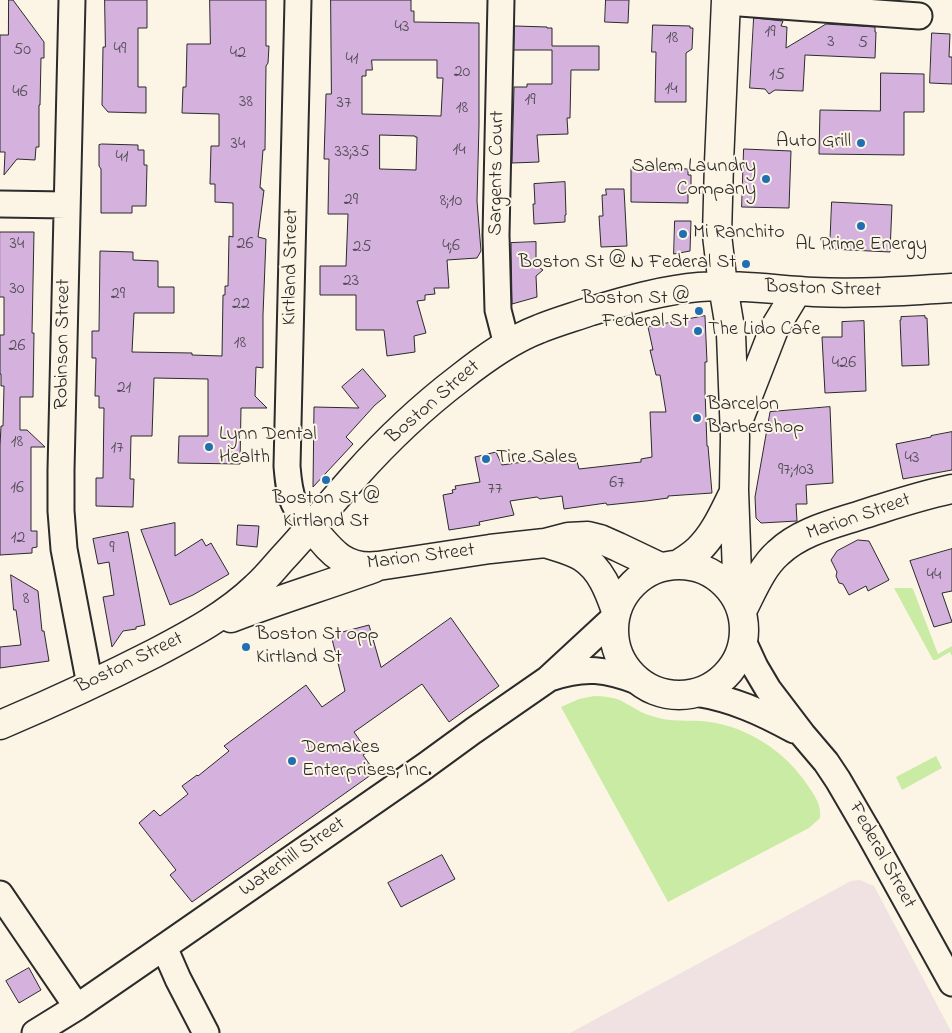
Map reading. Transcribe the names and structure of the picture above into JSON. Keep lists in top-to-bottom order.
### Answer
{
  "streets": {
    "main road": ["Boston Street", "Marion Street"],
    "street": [
      "Sargents Court",
      "Kirtland Street",
      "Robinson Street",
      "Federal Street",
      "Waterhill Street"
    ]
  },
  "crossings": [
    ["Sargents Court", "Boston Street"],
    ["Kirtland Street", "Boston Street"],
    ["Kirtland Street", "Marion Street"],
    ["Boston Street", "Robinson Street"],
    ["Boston Street", "Marion Street"],
    ["Marion Street", "Federal Street"],
    ["Marion Street", "Waterhill Street"],
    ["Federal Street", "Waterhill Street"]
  ],
  "places": [
    "Auto Grill",
    "Salem Laundry Company",
    "AL Prime Energy",
    "Mi Ranchito",
    "Boston St @ N Federal St",
    "Boston St @ Federal St",
    "The Lido Cafe",
    "Barcelon Barbershop",
    "Lynn Dental Health",
    "Tire Sales",
    "Boston St @ Kirtland St",
    "Boston St opp Kirtland St",
    "Demakes Enterprises, Inc."
  ],
  "house_numbers": [
    "43",
    "19",
    "18",
    "3",
    "5",
    "49",
    "50",
    "42",
    "41",
    "20",
    "15",
    "14",
    "46",
    "19",
    "38",
    "37",
    "18",
    "34",
    "14",
    "33;35",
    "41",
    "29",
    "8;10",
    "34",
    "26",
    "4;6",
    "25",
    "23",
    "30",
    "29",
    "22",
    "18",
    "26",
    "426",
    "21",
    "18",
    "17",
    "43",
    "97;103",
    "67",
    "16",
    "77",
    "12",
    "9",
    "44",
    "8"
  ]
}
